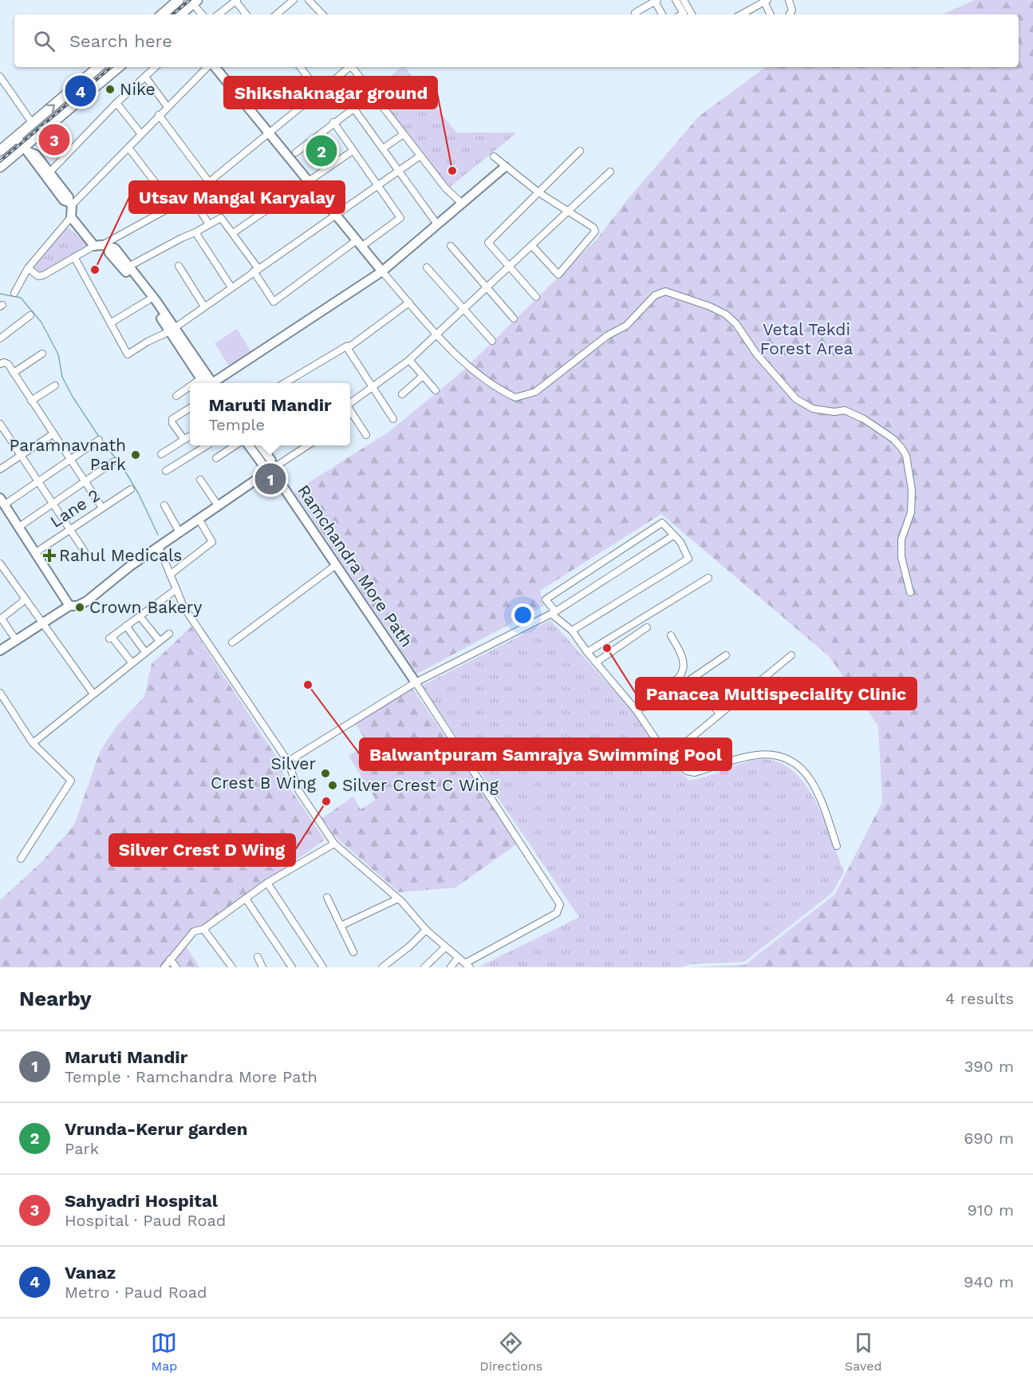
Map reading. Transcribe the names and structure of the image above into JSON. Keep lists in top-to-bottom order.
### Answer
{
  "streets": {
    "street": ["Lane 2", "Ramchandra More Path"]
  },
  "parks": ["Vetal Tekdi Forest Area"],
  "places": {
    "other": [
      "Nike",
      "Shikshaknagar ground",
      "Utsav Mangal Karyalay",
      "Paramnavnath Park",
      "Crown Bakery",
      "Panacea Multispeciality Clinic",
      "Balwantpuram Samrajya Swimming Pool",
      "Silver Crest B Wing",
      "Silver Crest C Wing",
      "Silver Crest D Wing"
    ],
    "health": ["Rahul Medicals"]
  },
  "page": {
    "search": "Search here",
    "pins": [
      "4",
      "3",
      "2",
      "1"
    ],
    "popup": ["Maruti Mandir", "Temple"],
    "heading": ["Nearby", "4 results"],
    "list": [
      {
        "mark": "1",
        "name": "Maruti Mandir",
        "note": "Temple · Ramchandra More Path",
        "value": "390 m"
      },
      {
        "mark": "2",
        "name": "Vrunda-Kerur garden",
        "note": "Park",
        "value": "690 m"
      },
      {
        "mark": "3",
        "name": "Sahyadri Hospital",
        "note": "Hospital · Paud Road",
        "value": "910 m"
      },
      {
        "mark": "4",
        "name": "Vanaz",
        "note": "Metro · Paud Road",
        "value": "940 m"
      }
    ],
    "nav": ["Map", "Directions", "Saved"]
  }
}
